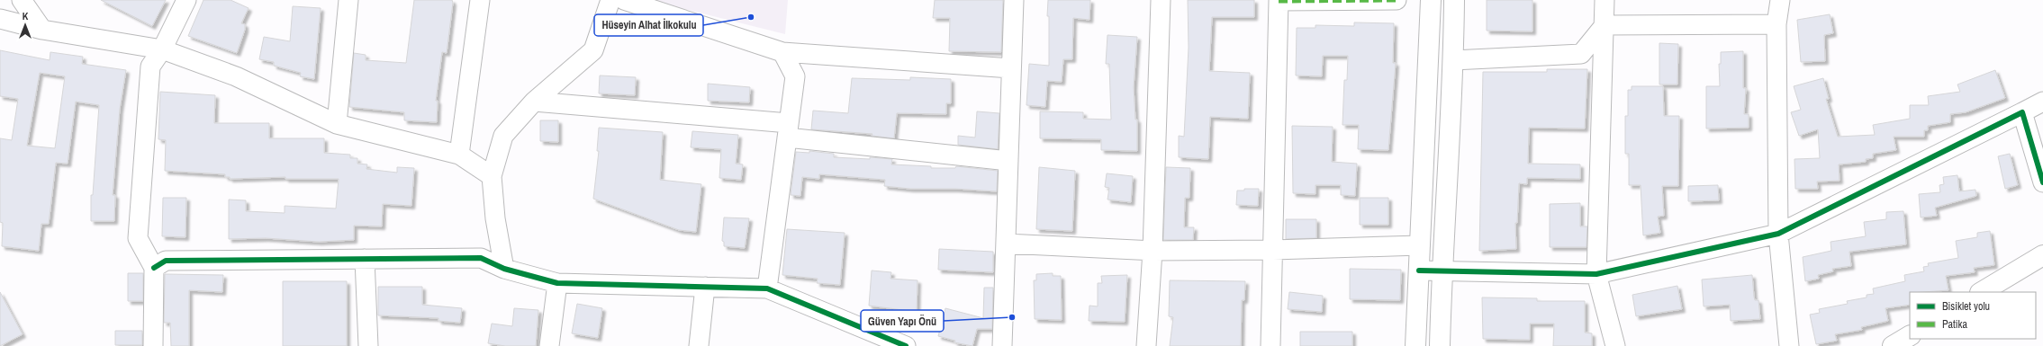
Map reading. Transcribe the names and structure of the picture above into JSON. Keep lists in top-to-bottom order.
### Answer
{
  "places": ["Hüseyin Alhat İlkokulu", "Güven Yapı Önü"],
  "legend": ["Bisiklet yolu", "Patika"],
  "north": "top"
}
